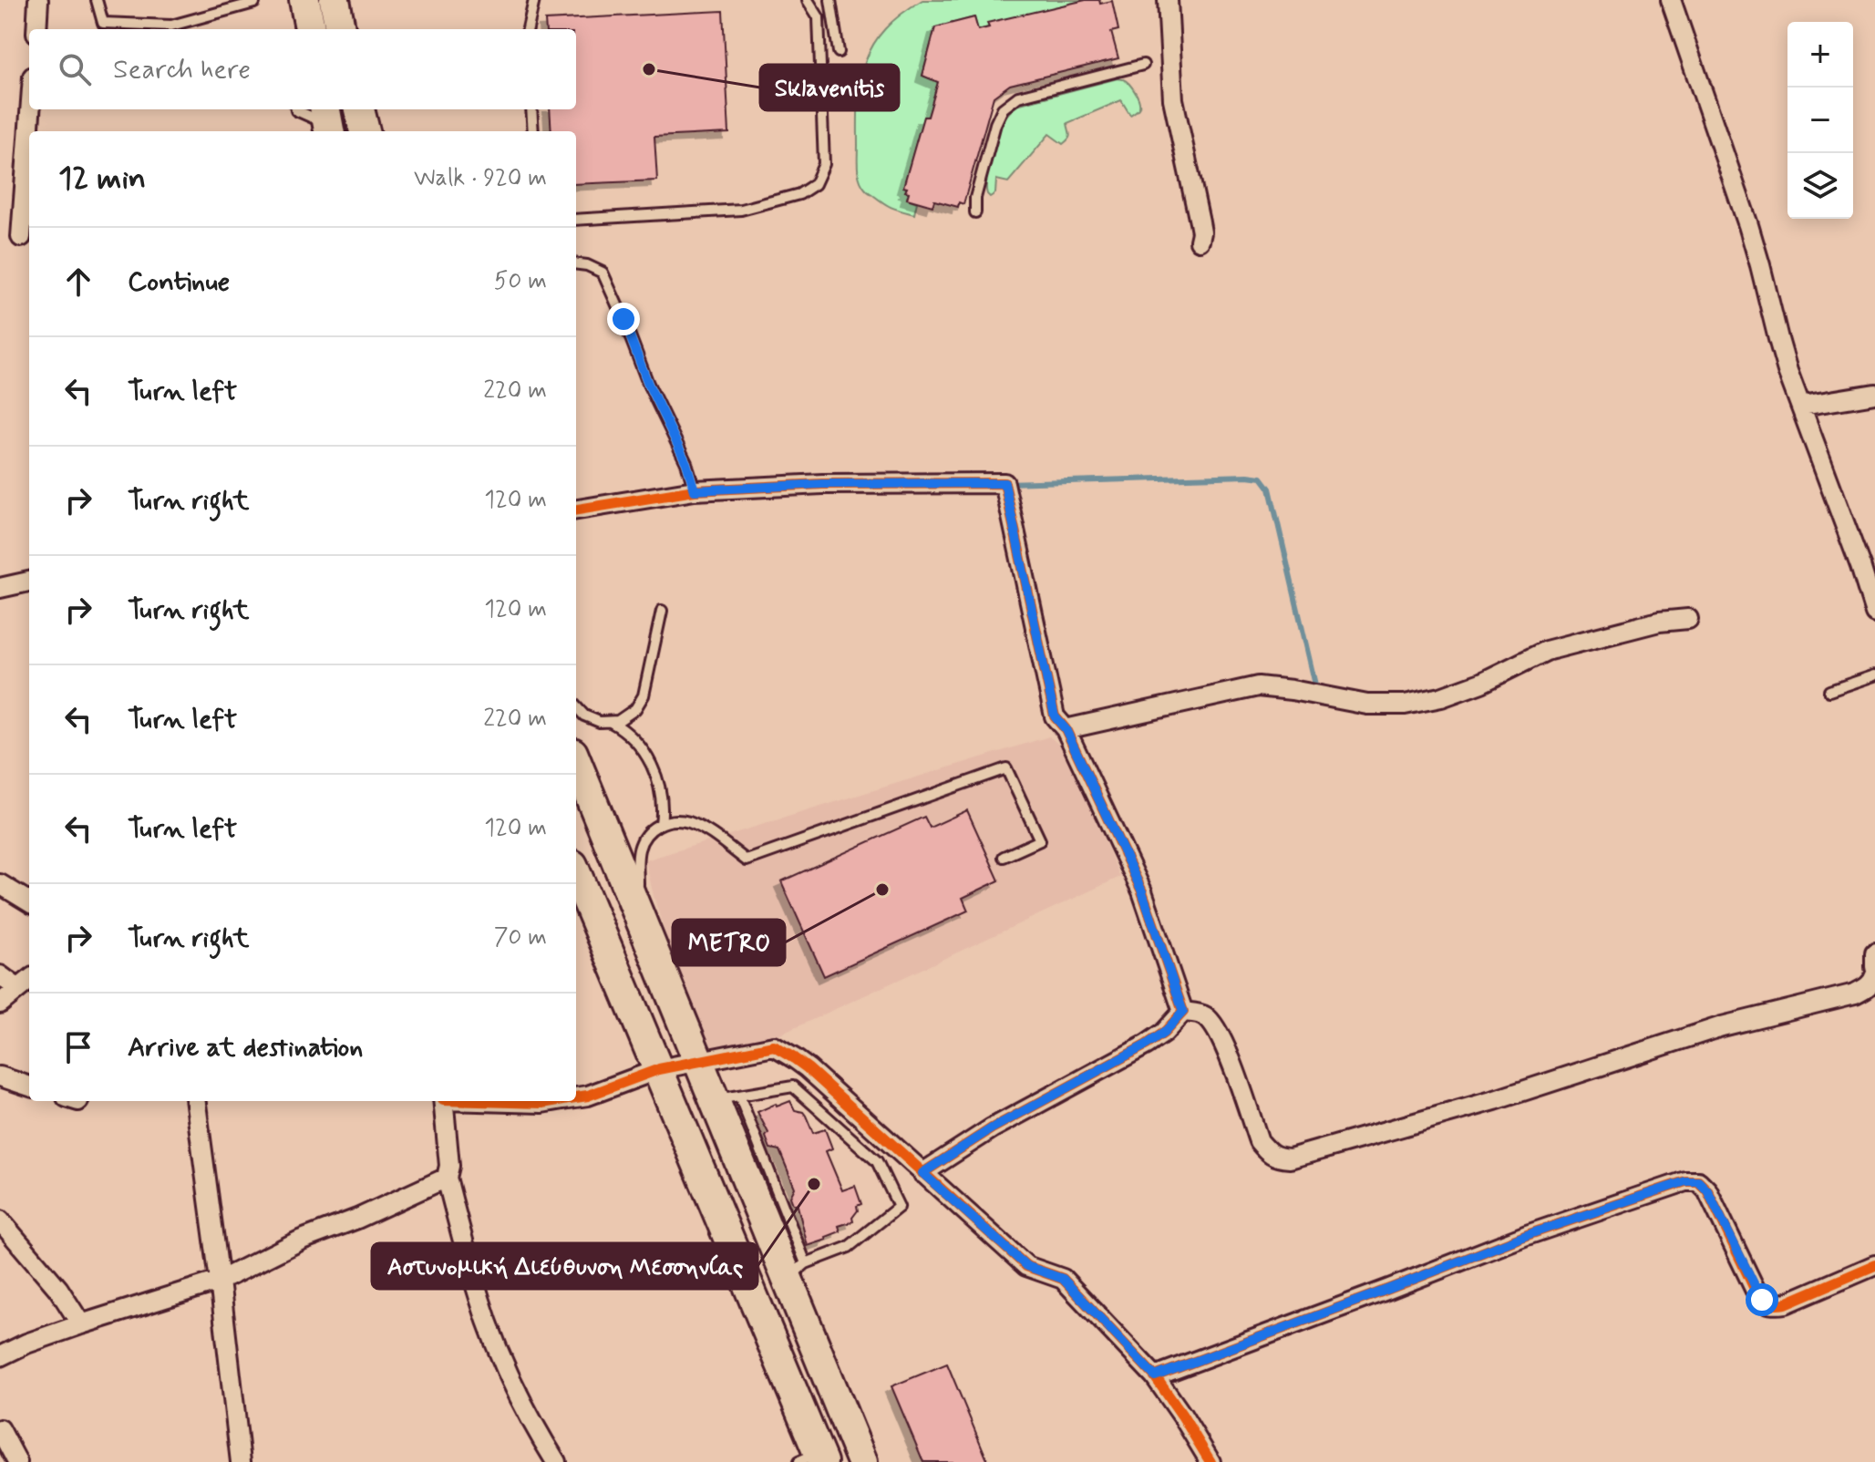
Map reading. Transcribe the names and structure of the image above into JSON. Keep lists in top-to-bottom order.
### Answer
{
  "places": ["Sklavenitis", "METRO", "Αστυνομική Διεύθυνση Μεσσηνίας"],
  "page": {
    "map_buttons": ["+", "−"],
    "search": "Search here",
    "heading": ["12 min", "Walk · 920 m"],
    "list": [
      ["Continue", "50 m"],
      ["Turn left", "220 m"],
      ["Turn right", "120 m"],
      ["Turn right", "120 m"],
      ["Turn left", "220 m"],
      ["Turn left", "120 m"],
      ["Turn right", "70 m"],
      "Arrive at destination"
    ]
  }
}
